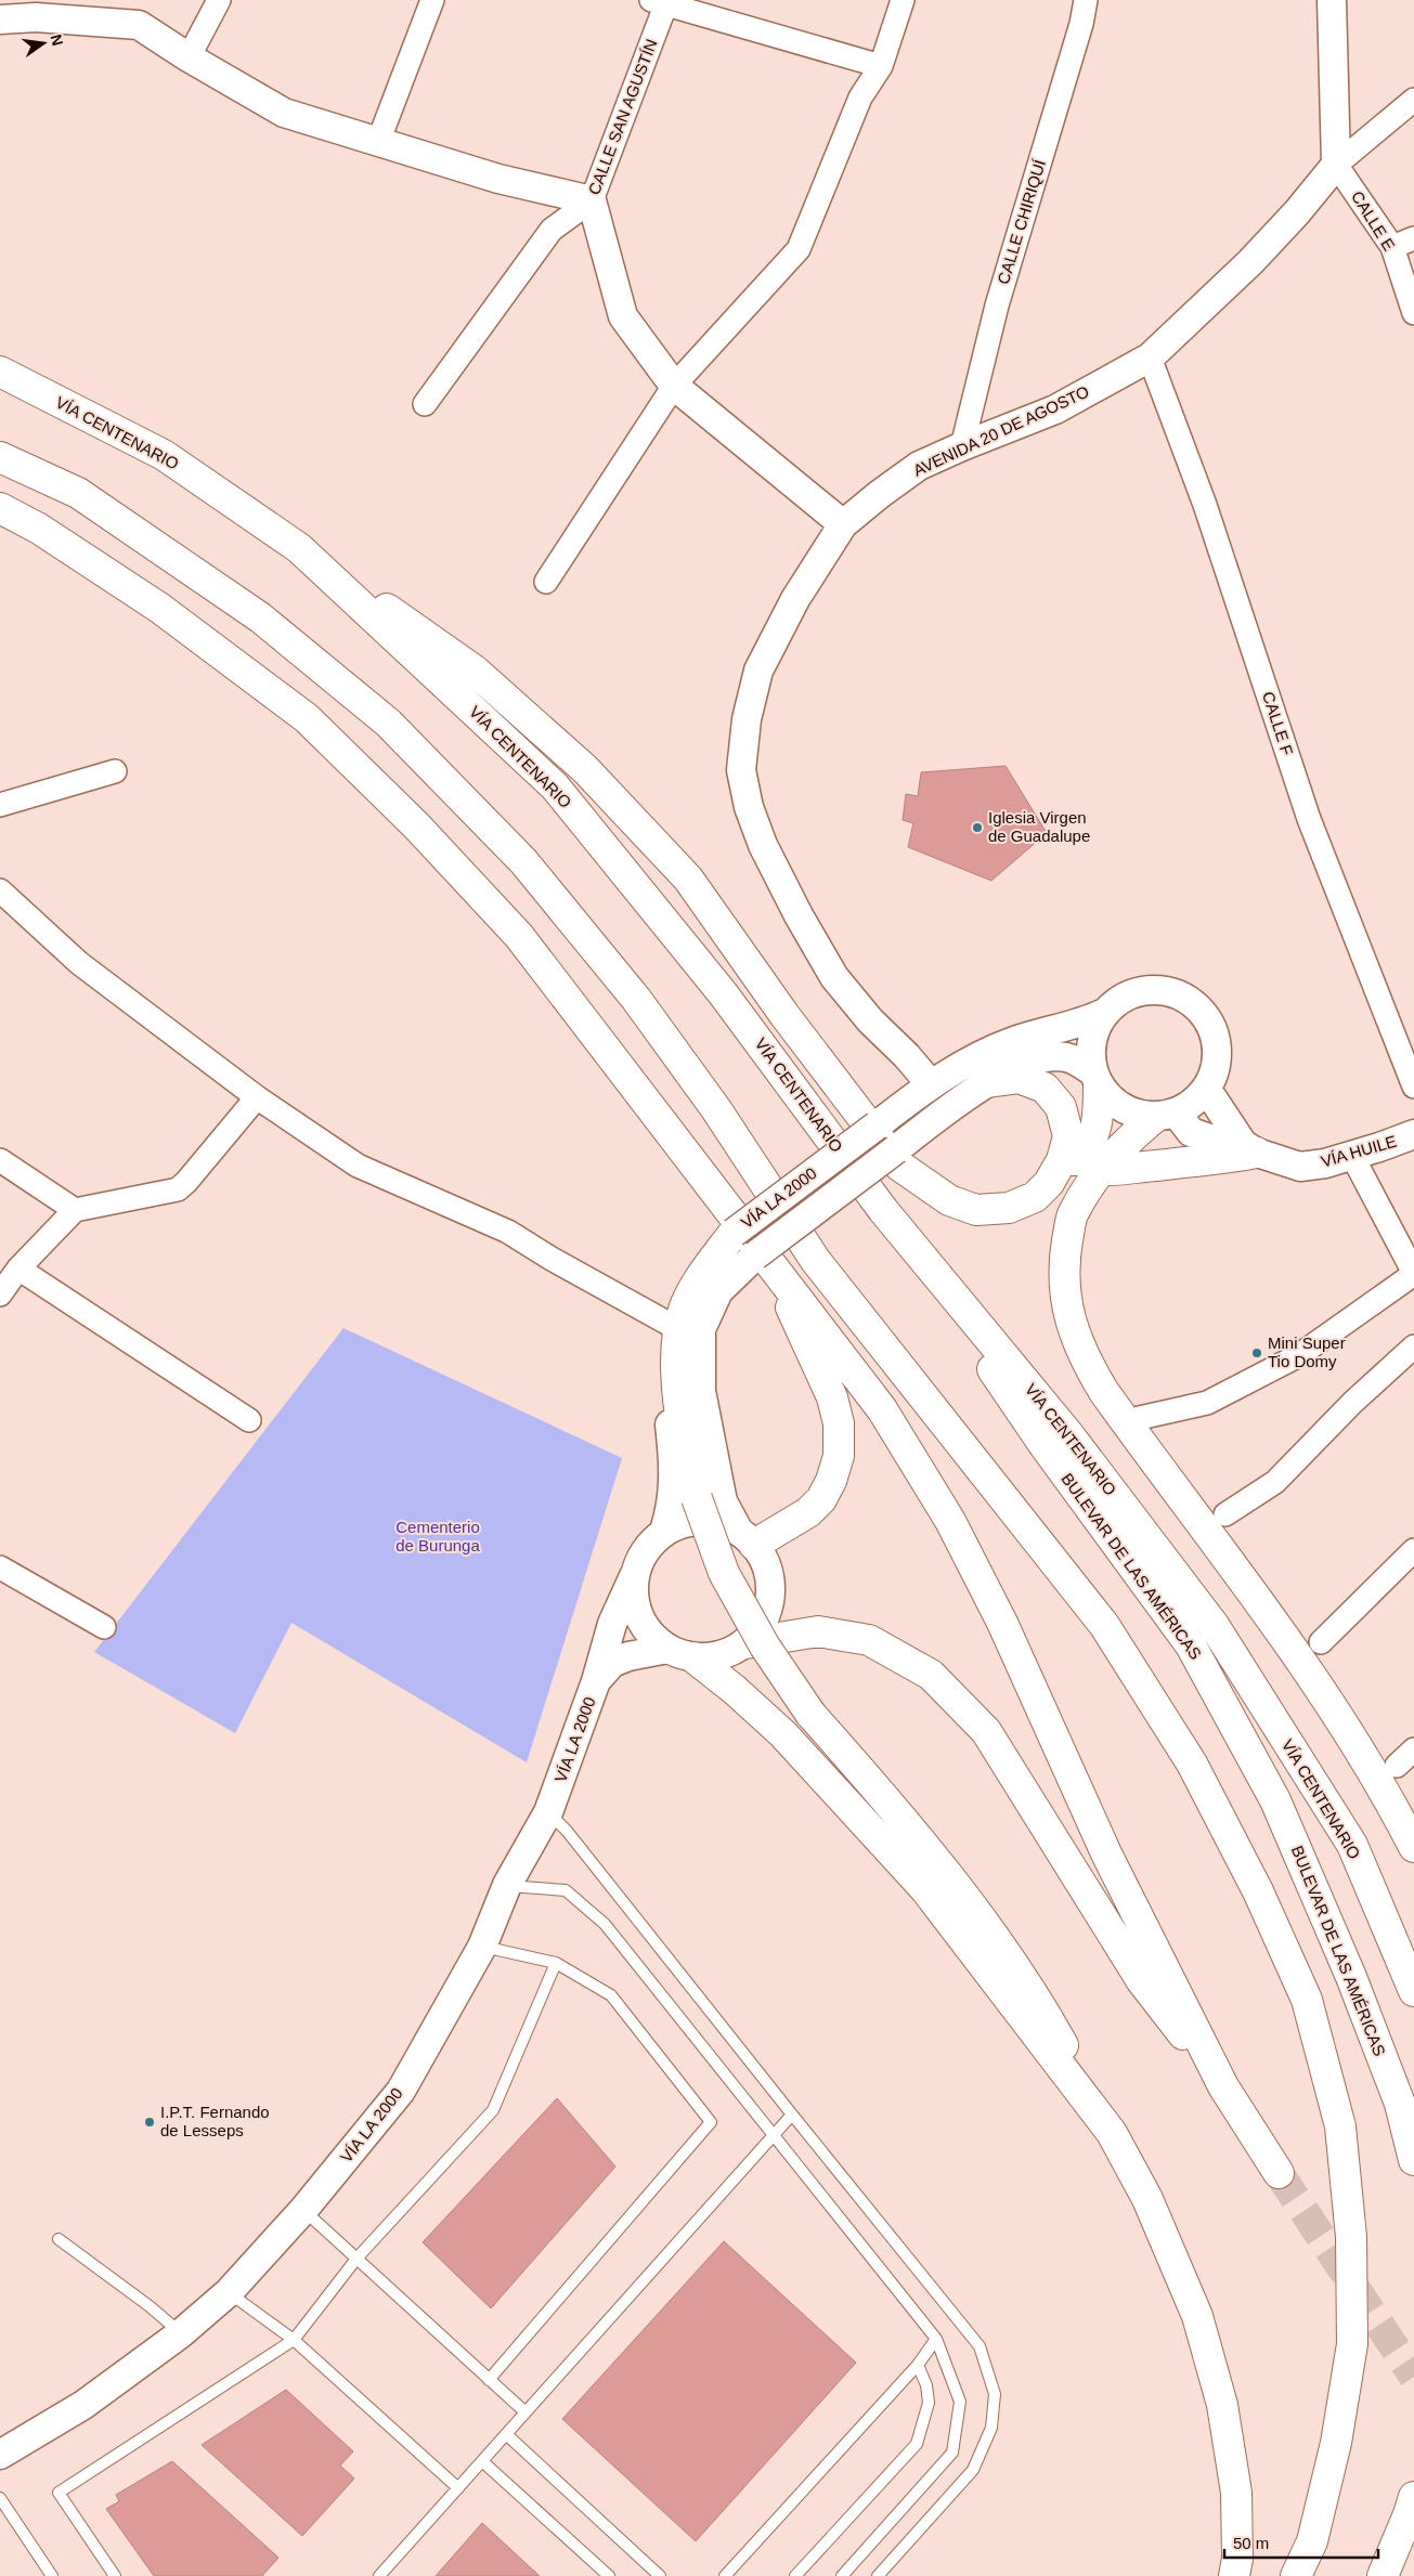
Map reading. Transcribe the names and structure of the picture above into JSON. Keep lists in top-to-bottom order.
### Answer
{
  "streets": {
    "highway": ["VÍA CENTENARIO", "BULEVAR DE LAS AMÉRICAS"],
    "street": [
      "CALLE SAN AGUSTÍN",
      "CALLE E",
      "CALLE CHIRIQUÍ",
      "AVENIDA 20 DE AGOSTO",
      "CALLE F",
      "VÍA HUILE",
      "VÍA LA 2000"
    ]
  },
  "crossings": [
    ["CALLE E", "AVENIDA 20 DE AGOSTO"],
    ["CALLE CHIRIQUÍ", "AVENIDA 20 DE AGOSTO"],
    ["AVENIDA 20 DE AGOSTO", "CALLE F"],
    ["AVENIDA 20 DE AGOSTO", "VÍA LA 2000"],
    ["VÍA CENTENARIO", "BULEVAR DE LAS AMÉRICAS"],
    ["VÍA HUILE", "VÍA LA 2000"]
  ],
  "parks": ["Cementerio de Burunga"],
  "places": ["Iglesia Virgen de Guadalupe", "Mini Super Tio Domy", "I.P.T. Fernando de Lesseps"],
  "scale_bar": "50 m",
  "north": "right"
}
